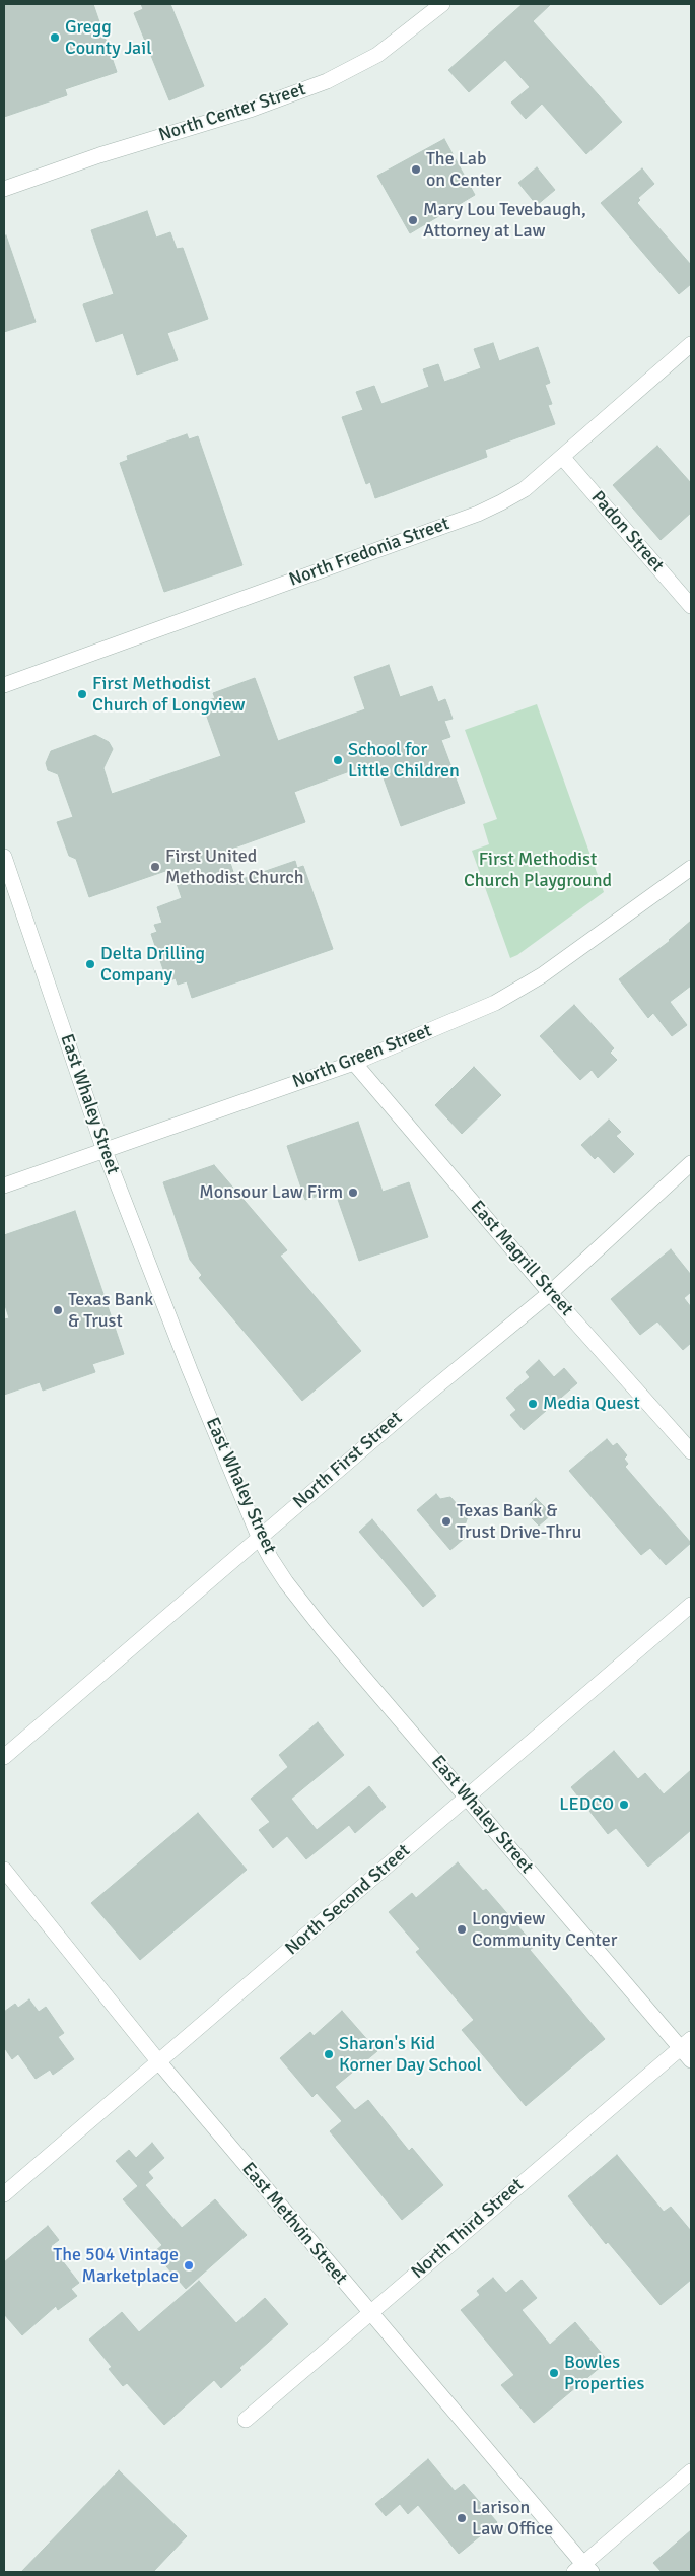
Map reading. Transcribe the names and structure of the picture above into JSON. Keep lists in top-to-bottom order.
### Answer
{
  "streets": {
    "street": [
      "North Center Street",
      "Padon Street",
      "North Fredonia Street",
      "North Green Street",
      "East Whaley Street",
      "East Magrill Street",
      "North First Street",
      "North Second Street",
      "East Methvin Street",
      "North Third Street"
    ]
  },
  "crossings": [
    ["Padon Street", "North Fredonia Street"],
    ["North Green Street", "East Whaley Street"],
    ["North Green Street", "East Magrill Street"],
    ["East Whaley Street", "North First Street"],
    ["East Whaley Street", "North Second Street"],
    ["East Whaley Street", "North Third Street"],
    ["East Magrill Street", "North First Street"],
    ["North Second Street", "East Methvin Street"],
    ["East Methvin Street", "North Third Street"]
  ],
  "parks": ["First Methodist Church Playground"],
  "places": [
    "Gregg County Jail",
    "The Lab on Center",
    "Mary Lou Tevebaugh, Attorney at Law",
    "First Methodist Church of Longview",
    "School for Little Children",
    "First United Methodist Church",
    "Delta Drilling Company",
    "Monsour Law Firm",
    "Texas Bank & Trust",
    "Media Quest",
    "Texas Bank & Trust Drive-Thru",
    "LEDCO",
    "Longview Community Center",
    "Sharon's Kid Korner Day School",
    "The 504 Vintage Marketplace",
    "Bowles Properties",
    "Larison Law Office"
  ]
}
